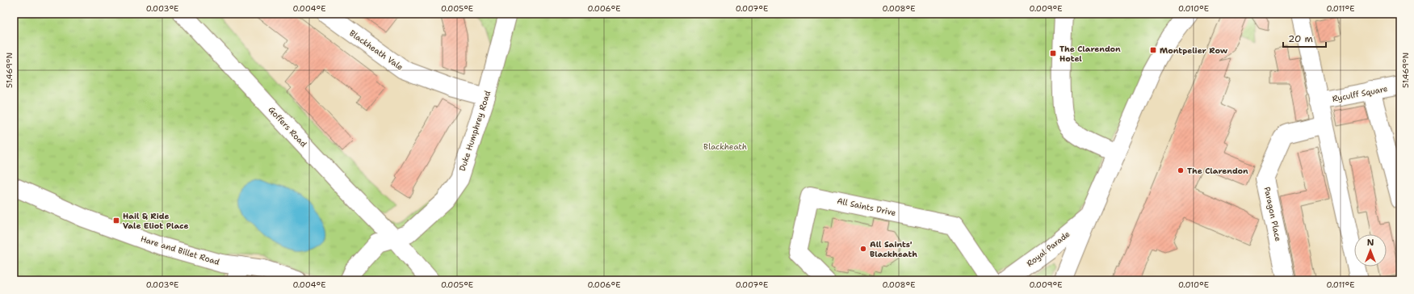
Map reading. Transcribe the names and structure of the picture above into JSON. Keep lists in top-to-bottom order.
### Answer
{
  "streets": {
    "street": [
      "Blackheath Vale",
      "Ryculff Square",
      "Goffers Road",
      "Duke Humphrey Road",
      "All Saints Drive",
      "Paragon Place",
      "Royal Parade",
      "Hare and Billet Road"
    ]
  },
  "crossings": [
    ["Blackheath Vale", "Duke Humphrey Road"],
    ["Goffers Road", "Duke Humphrey Road"]
  ],
  "parks": ["Blackheath"],
  "places": {
    "transit": ["Montpelier Row", "The Clarendon Hotel", "Hail & Ride Vale Eliot Place"],
    "other": ["The Clarendon", "All Saints' Blackheath"]
  },
  "scale_bar": "20 m",
  "north": "top",
  "coordinates": [
    "0.003°E",
    "0.004°E",
    "0.005°E",
    "0.006°E",
    "0.007°E",
    "0.008°E",
    "0.009°E",
    "0.010°E",
    "0.011°E",
    "51.469°N"
  ]
}
